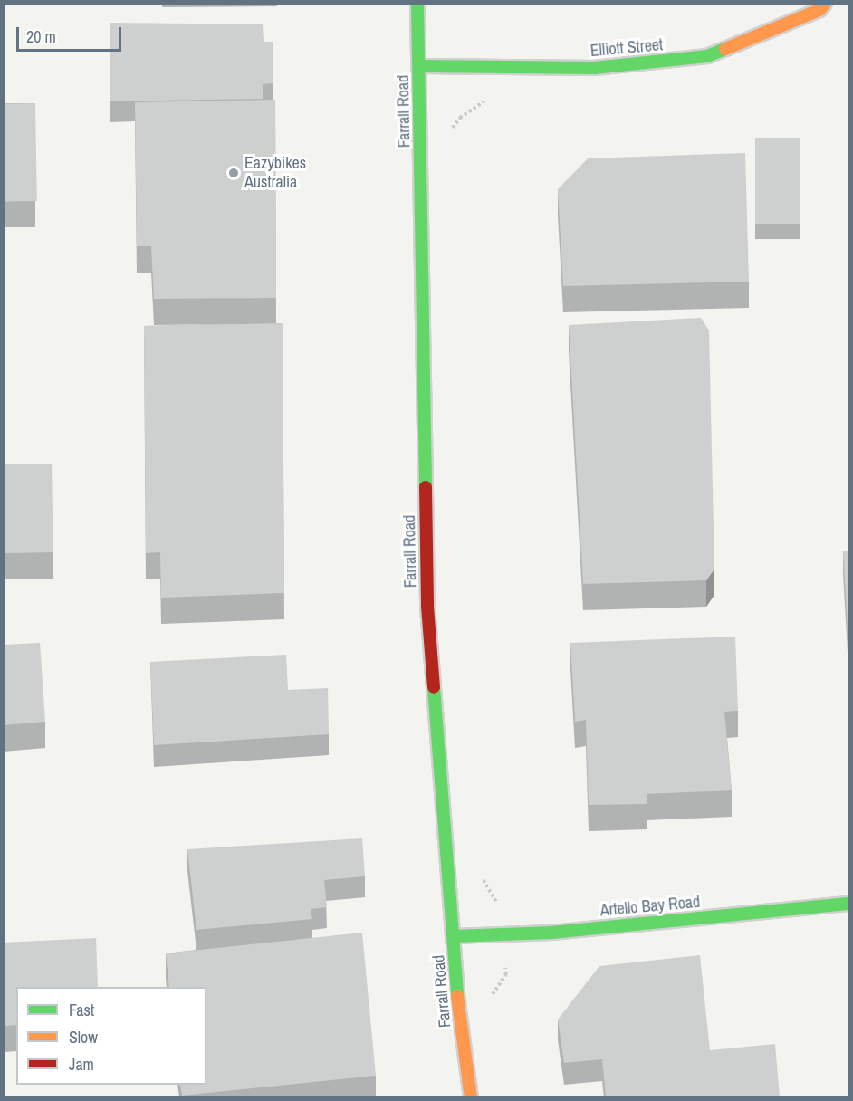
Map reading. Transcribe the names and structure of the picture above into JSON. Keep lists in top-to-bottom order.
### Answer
{
  "streets": {
    "main road": ["Elliott Street", "Farrall Road", "Artello Bay Road"]
  },
  "crossings": [
    ["Elliott Street", "Farrall Road"],
    ["Farrall Road", "Artello Bay Road"]
  ],
  "places": ["Eazybikes Australia"],
  "legend": ["Fast", "Slow", "Jam"],
  "scale_bar": "20 m"
}
